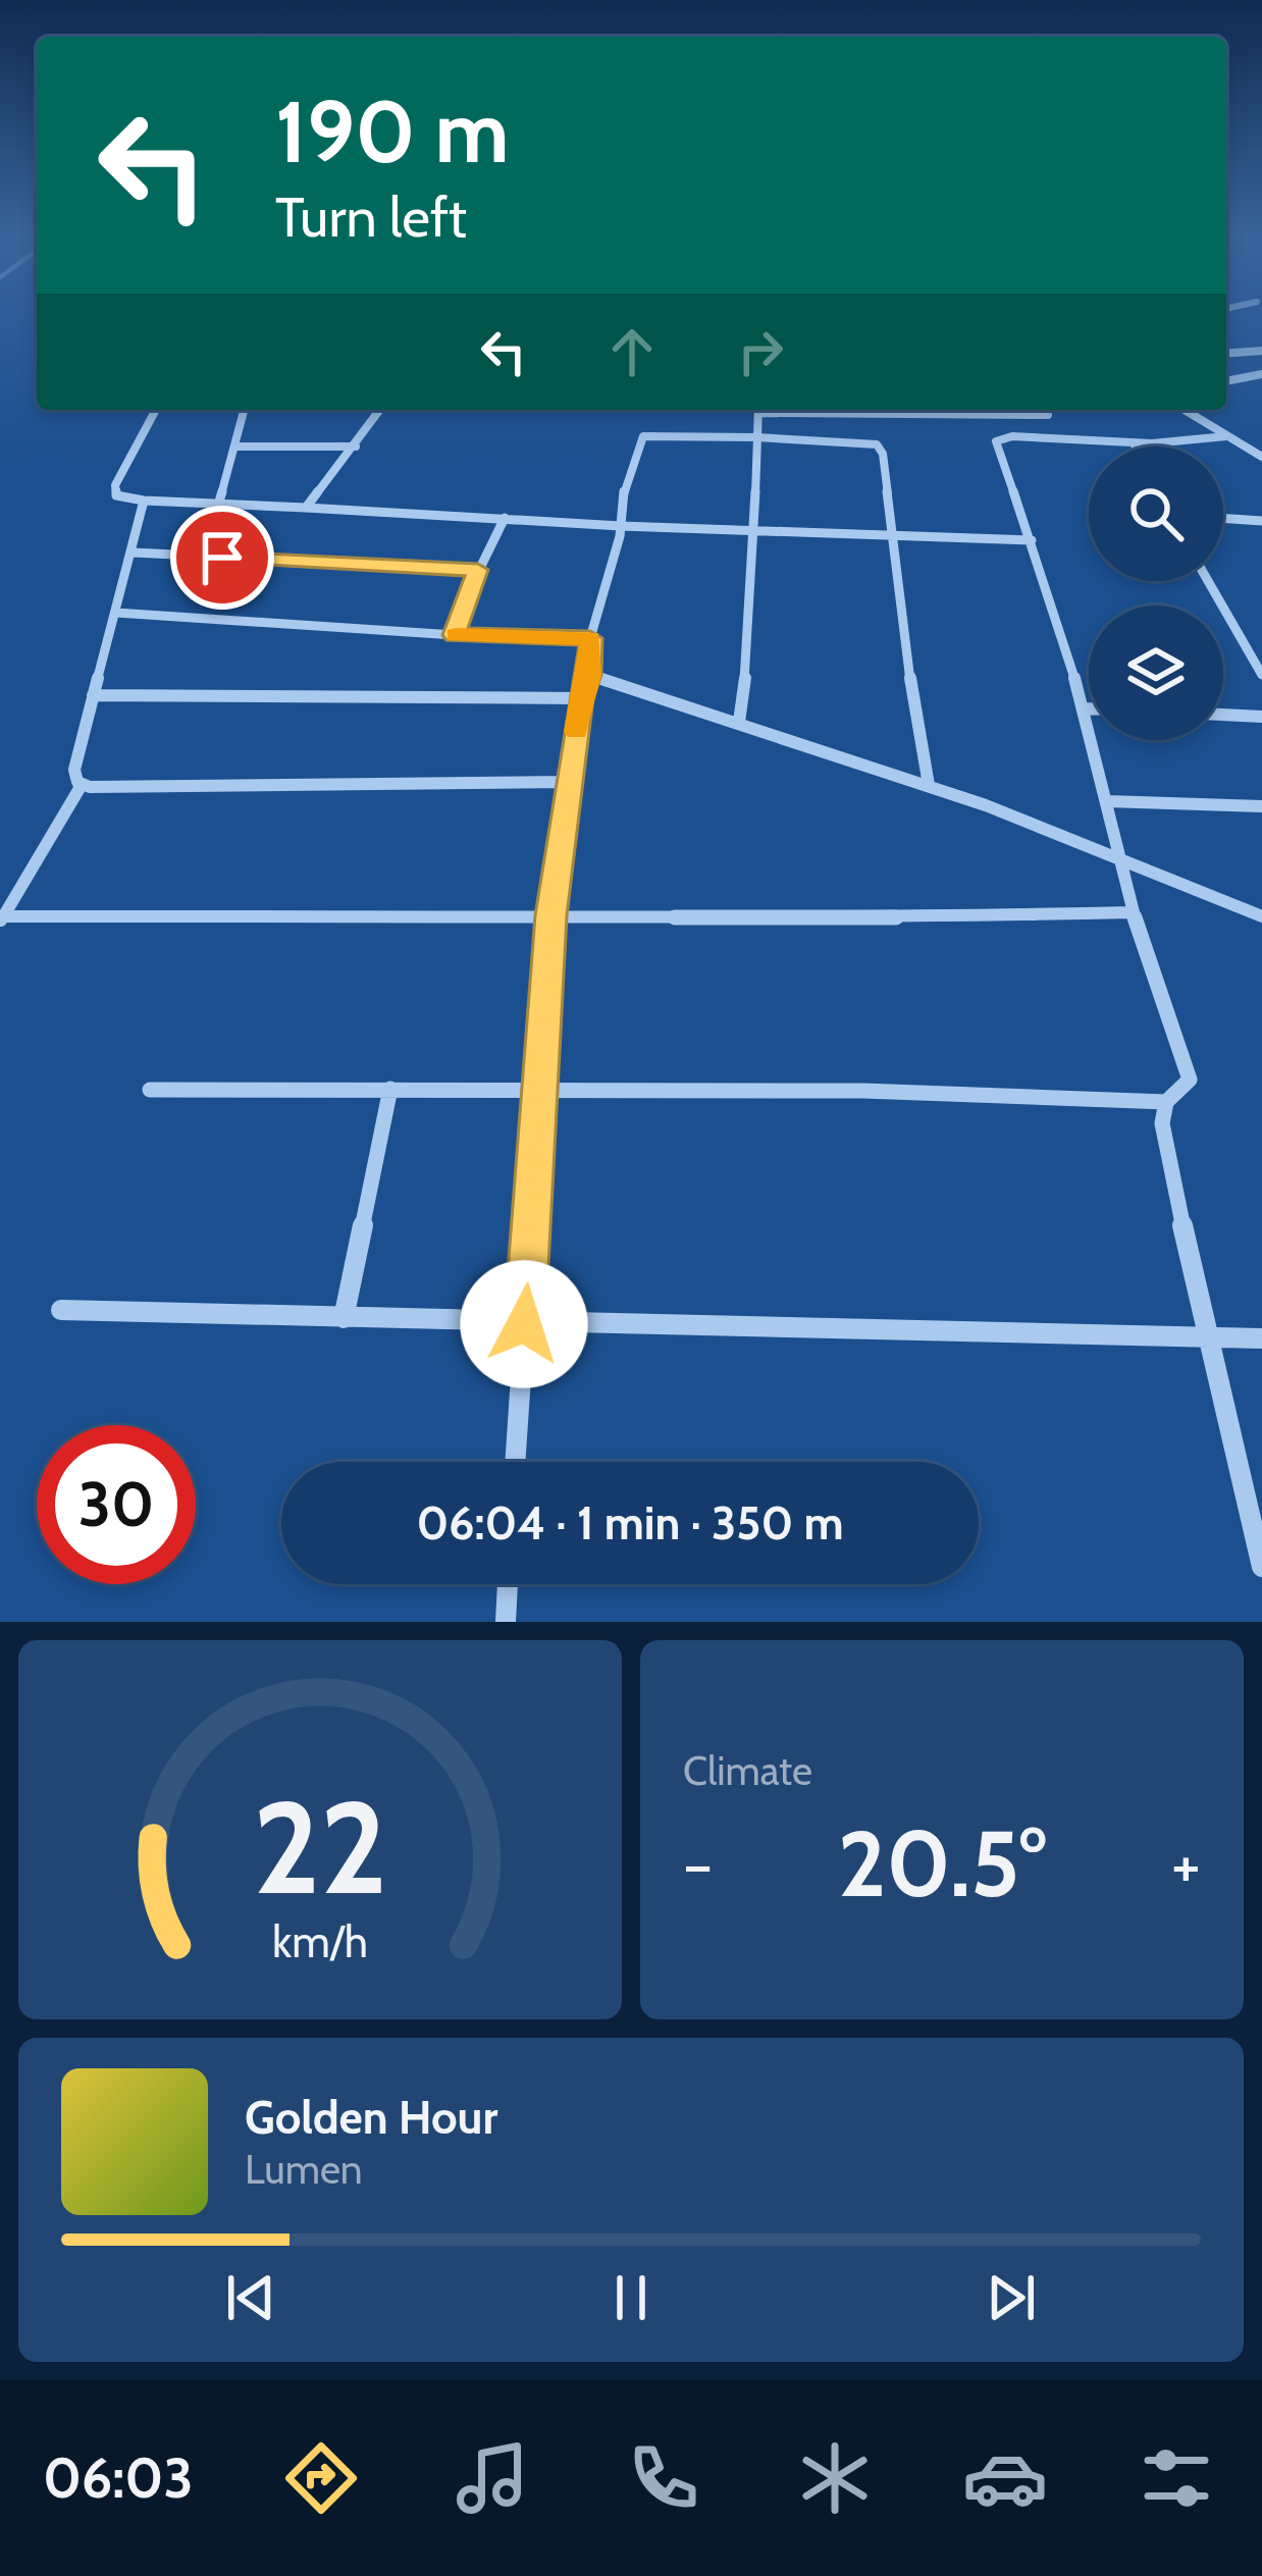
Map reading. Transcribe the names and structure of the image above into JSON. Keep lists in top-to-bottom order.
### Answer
{
  "page": {
    "turn": ["190 m", "Turn left"],
    "limit": "30",
    "trip": "06:04 · 1 min · 350 m",
    "tile": "Climate",
    "heat": ["−", "20.5°", "+"],
    "song": ["Golden Hour", "Lumen"],
    "tabs": "06:03",
    "gauge": ["22", "km/h"]
  }
}
